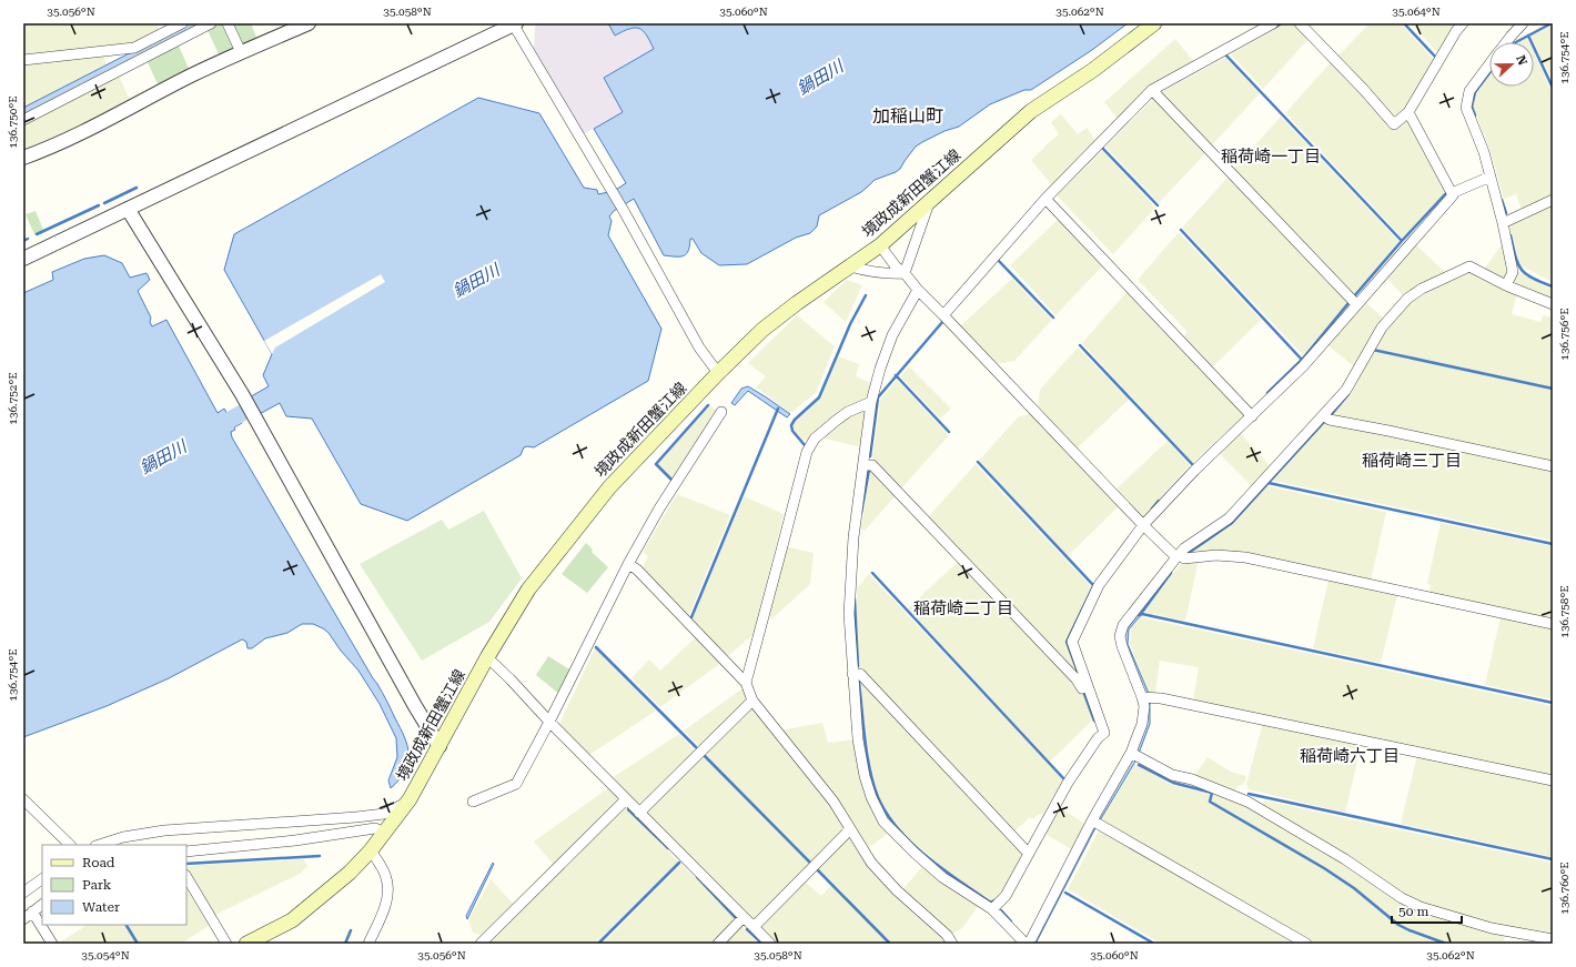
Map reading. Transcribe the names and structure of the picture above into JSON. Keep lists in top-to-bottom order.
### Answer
{
  "streets": {
    "main road": ["境政成新田蟹江線"]
  },
  "districts": [
    "加稲山町",
    "稲荷崎一丁目",
    "稲荷崎三丁目",
    "稲荷崎二丁目",
    "稲荷崎六丁目"
  ],
  "water": ["鍋田川"],
  "legend": ["Road", "Park", "Water"],
  "scale_bar": "50 m",
  "north": "right",
  "coordinates": [
    "35.056°N",
    "35.058°N",
    "35.060°N",
    "35.062°N",
    "35.064°N",
    "136.754°E",
    "136.750°E",
    "136.756°E",
    "136.752°E",
    "136.758°E",
    "136.760°E",
    "35.054°N"
  ]
}
